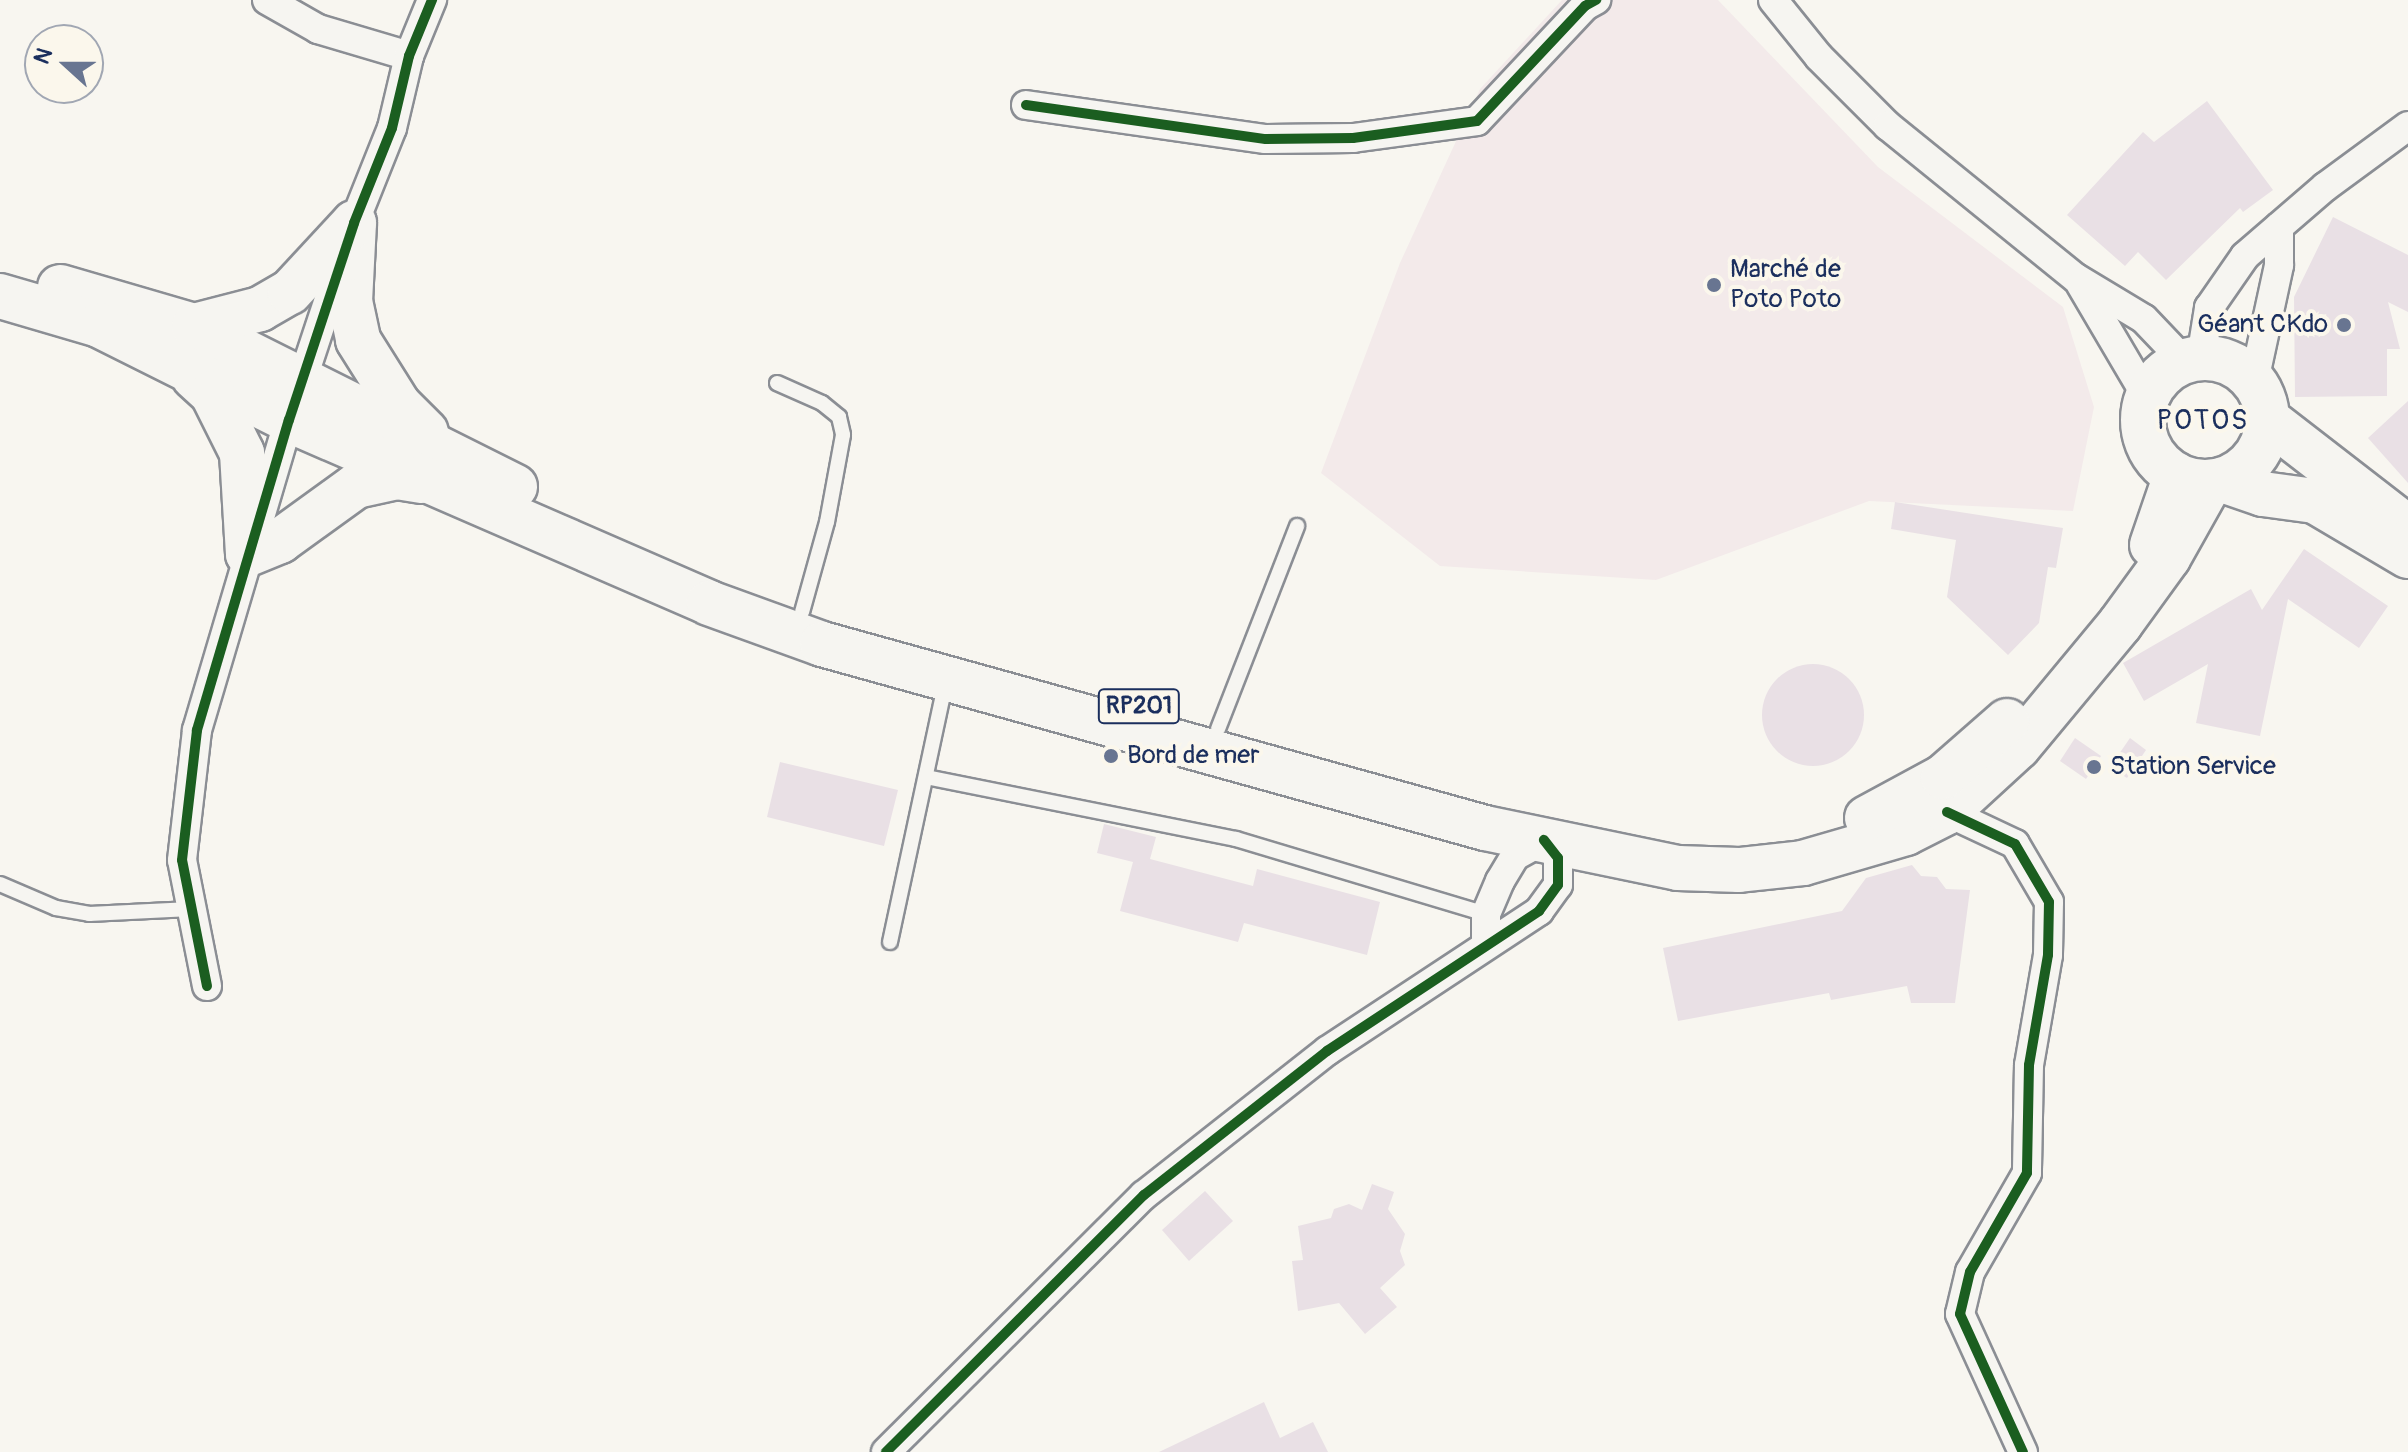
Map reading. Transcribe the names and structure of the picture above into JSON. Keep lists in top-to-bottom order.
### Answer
{
  "streets": {
    "main road": ["RP201"]
  },
  "districts": ["POTOS"],
  "places": [
    "Marché de Poto Poto",
    "Géant CKdo",
    "Bord de mer",
    "Station Service"
  ],
  "north": "left"
}
